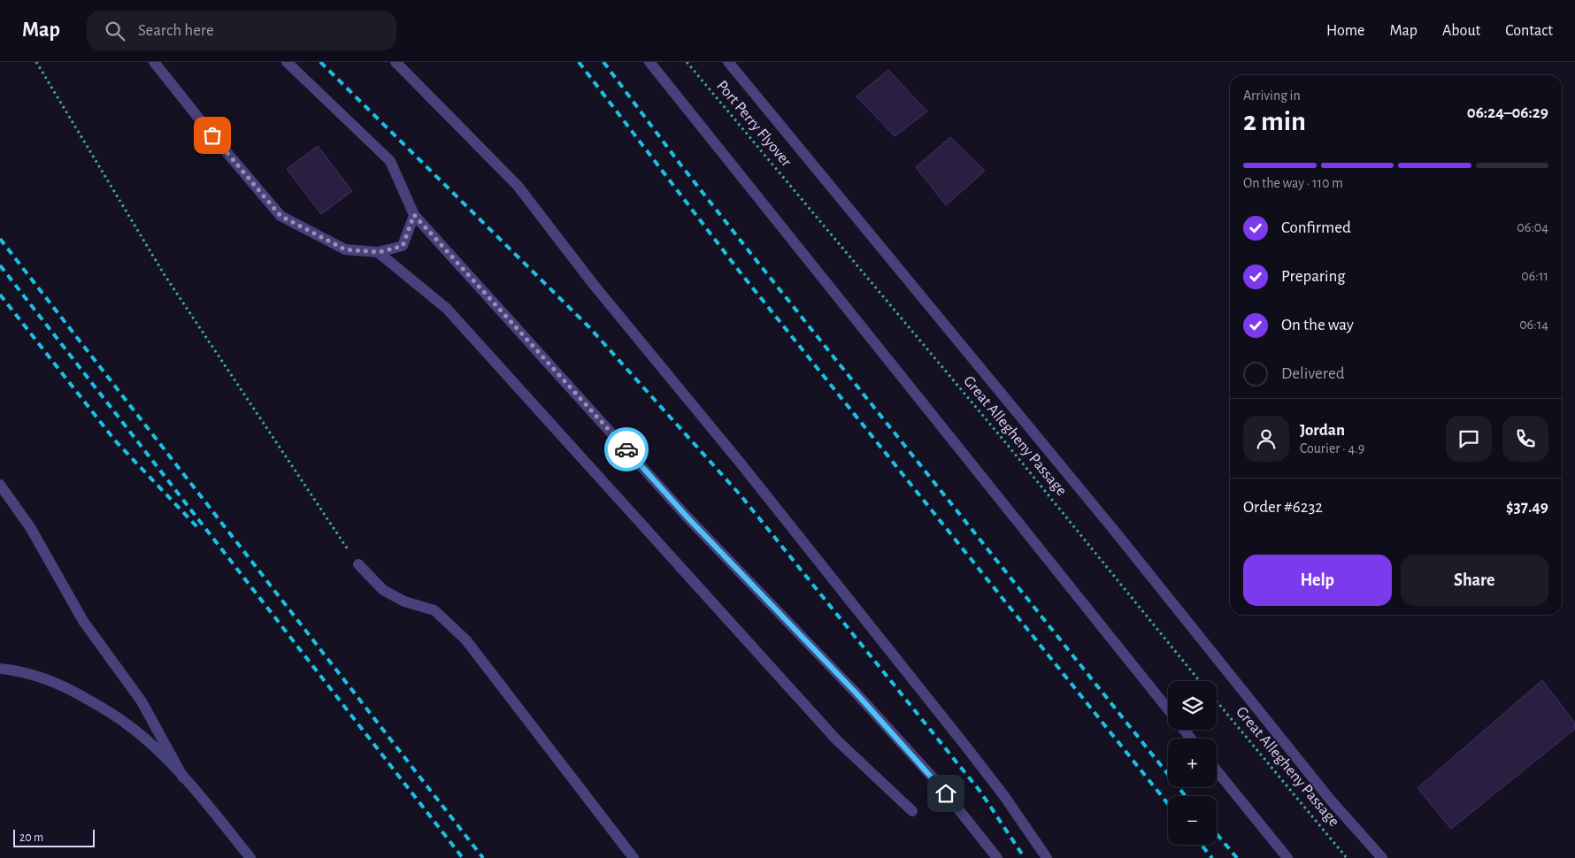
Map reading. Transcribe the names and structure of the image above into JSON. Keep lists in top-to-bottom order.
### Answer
{
  "streets": {
    "path": ["Port Perry Flyover", "Great Allegheny Passage"]
  },
  "crossings": [
    ["Port Perry Flyover", "Great Allegheny Passage"]
  ],
  "scale_bar": "20 m",
  "page": {
    "header": "Map",
    "search": "Search here",
    "nav": [
      "Home",
      "Map",
      "About",
      "Contact"
    ],
    "heading": ["2 min", "Arriving in", "06:24–06:29"],
    "panel": [
      "Jordan",
      "Courier · 4.9",
      "Order #6232",
      "$37.49"
    ],
    "bar": "On the way · 110 m",
    "list": [
      ["Confirmed", "06:04"],
      ["Preparing", "06:11"],
      ["On the way", "06:14"],
      "Delivered"
    ],
    "buttons": ["Help", "Share"],
    "map_buttons": ["+", "−"],
    "scale": "20 m"
  }
}
